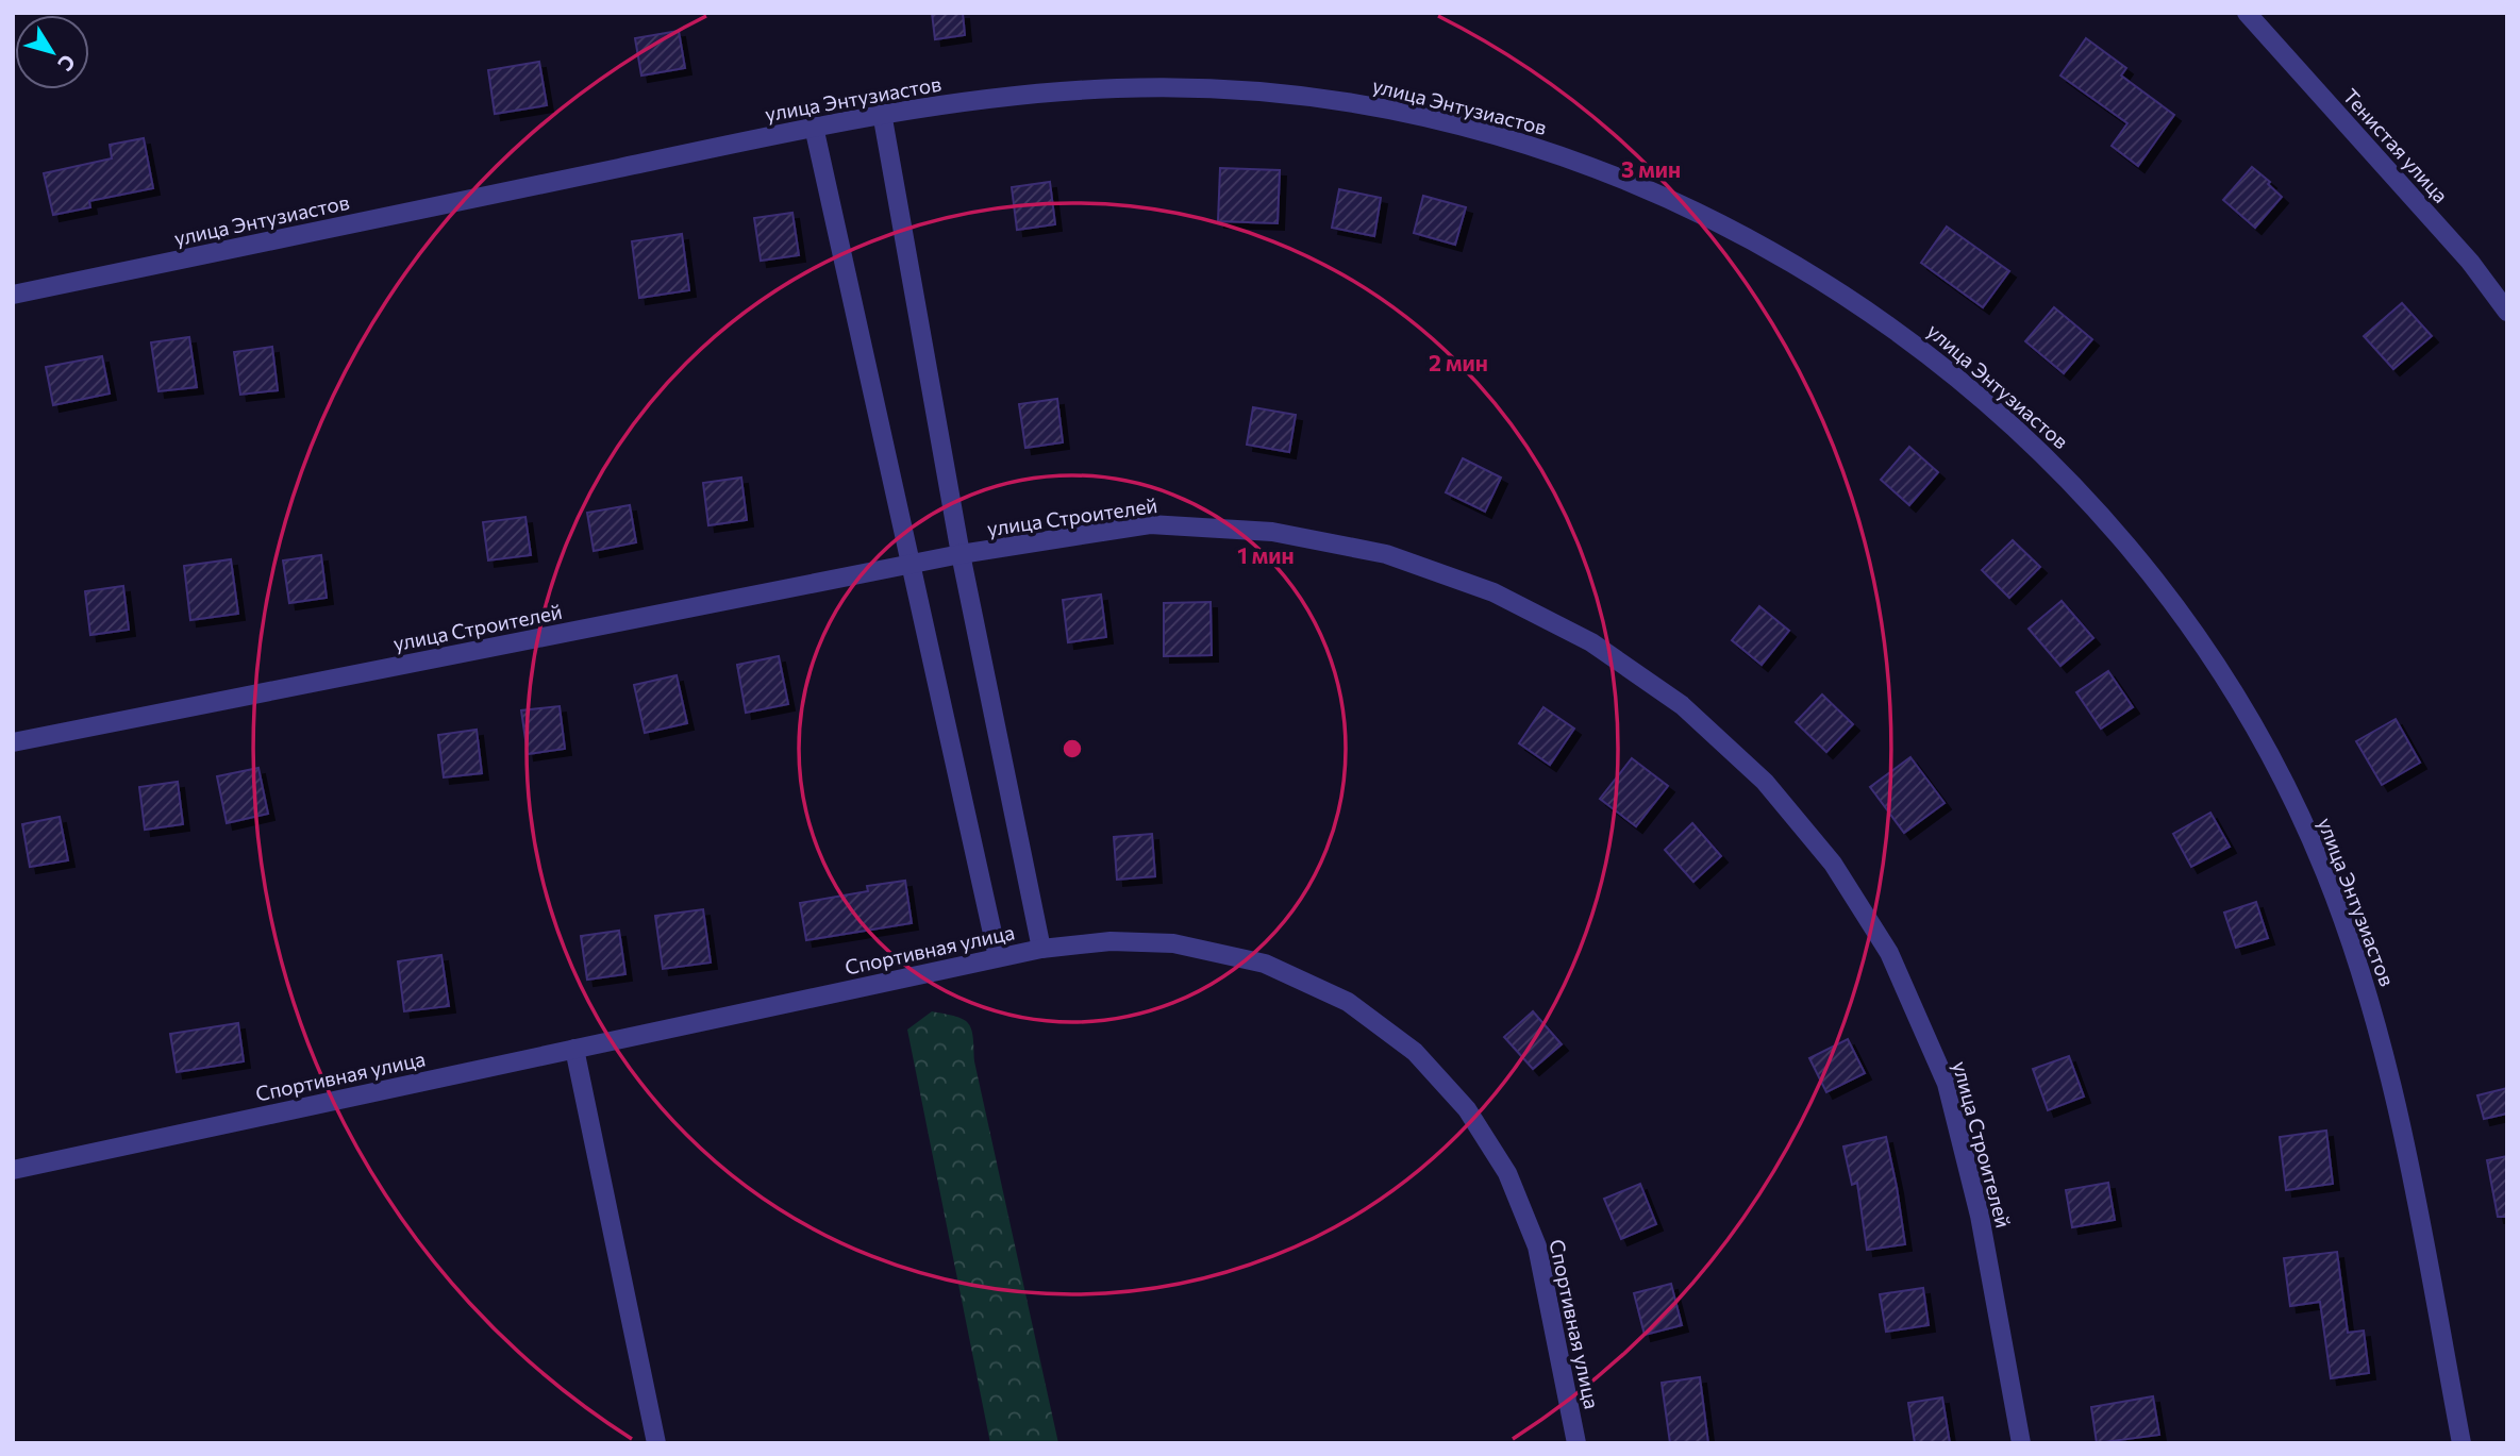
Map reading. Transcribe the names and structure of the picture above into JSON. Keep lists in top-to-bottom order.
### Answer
{
  "streets": {
    "street": [
      "улица Энтузиастов",
      "Тенистая улица",
      "улица Строителей",
      "Спортивная улица"
    ]
  },
  "north": "bottom right",
  "rings": ["3 мин", "2 мин", "1 мин"]
}
